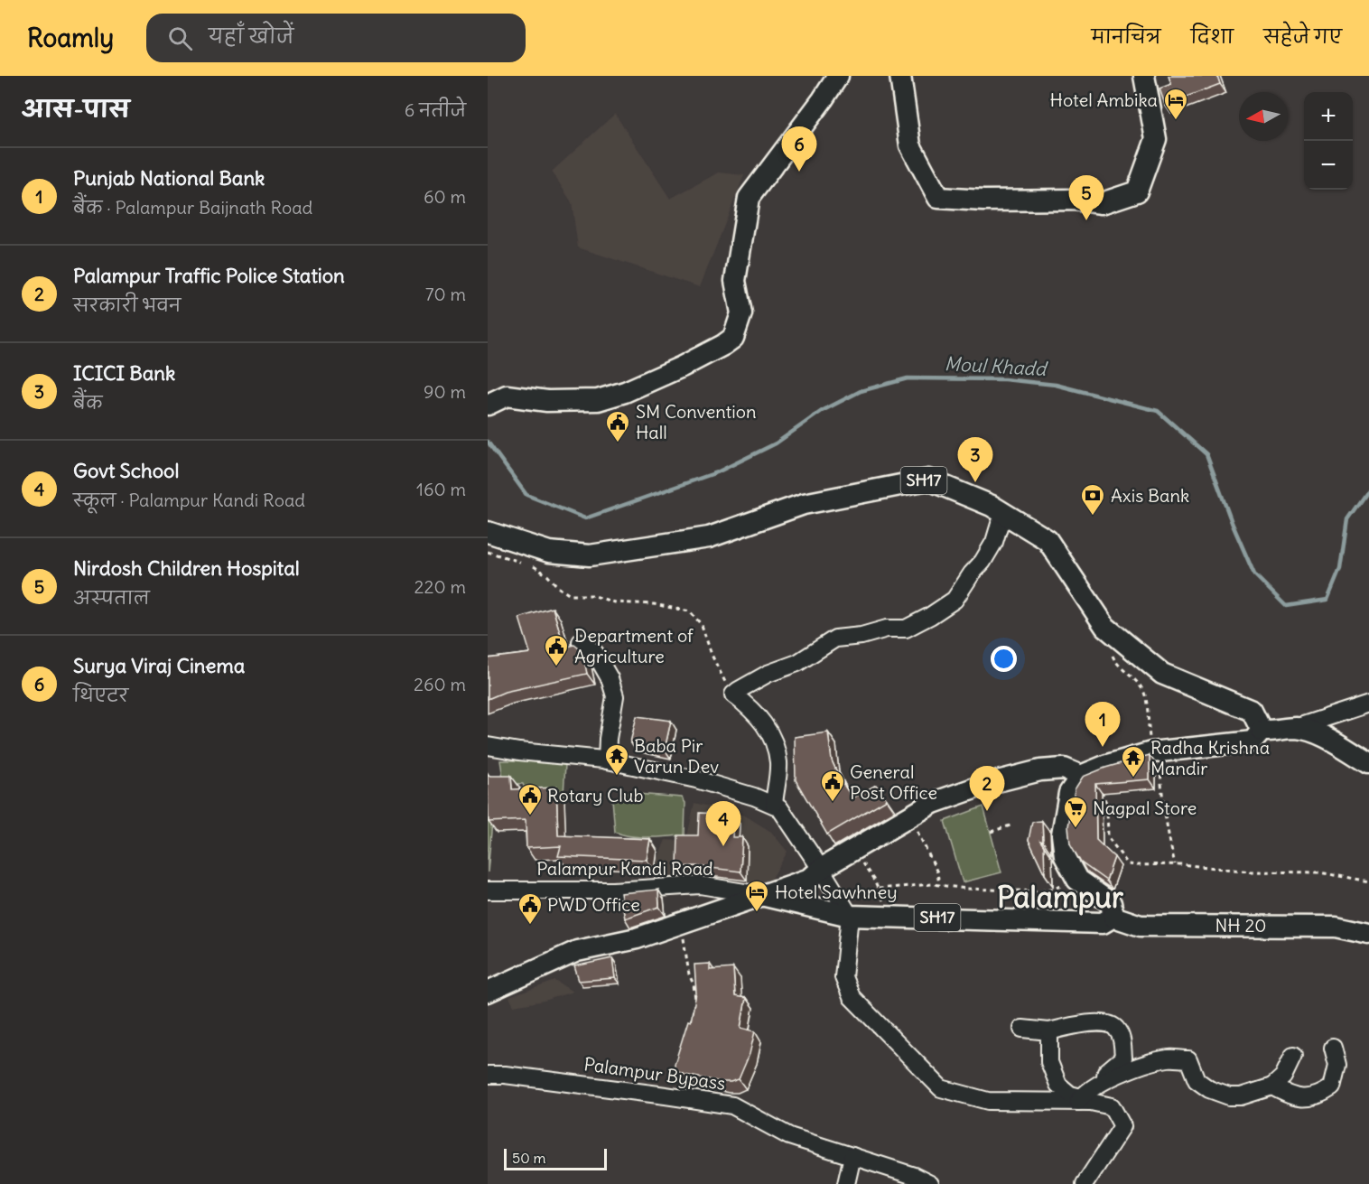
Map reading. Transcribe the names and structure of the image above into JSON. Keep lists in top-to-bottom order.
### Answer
{
  "streets": {
    "main road": ["SH17", "NH 20"],
    "street": ["Palampur Kandi Road", "Palampur Bypass"]
  },
  "crossings": [
    ["SH17", "Palampur Kandi Road"],
    ["SH17", "NH 20"]
  ],
  "districts": ["Palampur"],
  "water": ["Moul Khadd"],
  "places": {
    "hotel": ["Hotel Ambika", "Hotel Sawhney"],
    "public building": [
      "SM Convention Hall",
      "Department of Agriculture",
      "General Post Office",
      "Rotary Club",
      "PWD Office"
    ],
    "bank": ["Axis Bank"],
    "temple": ["Baba Pir Varun Dev", "Radha Krishna Mandir"],
    "supermarket": ["Nagpal Store"]
  },
  "scale_bar": "50 m",
  "north": "left",
  "page": {
    "header": "Roamly",
    "search": "यहाँ खोजें",
    "nav": ["मानचित्र", "दिशा", "सहेजे गए"],
    "heading": ["आस-पास", "6 नतीजे"],
    "map_buttons": ["+", "−"],
    "pins": [
      "6",
      "5",
      "3",
      "1",
      "2",
      "4"
    ],
    "list": [
      {
        "mark": "1",
        "name": "Punjab National Bank",
        "note": "बैंक · Palampur Baijnath Road",
        "value": "60 m"
      },
      {
        "mark": "2",
        "name": "Palampur Traffic Police Station",
        "note": "सरकारी भवन",
        "value": "70 m"
      },
      {
        "mark": "3",
        "name": "ICICI Bank",
        "note": "बैंक",
        "value": "90 m"
      },
      {
        "mark": "4",
        "name": "Govt School",
        "note": "स्कूल · Palampur Kandi Road",
        "value": "160 m"
      },
      {
        "mark": "5",
        "name": "Nirdosh Children Hospital",
        "note": "अस्पताल",
        "value": "220 m"
      },
      {
        "mark": "6",
        "name": "Surya Viraj Cinema",
        "note": "थिएटर",
        "value": "260 m"
      }
    ],
    "scale": "50 m"
  }
}
